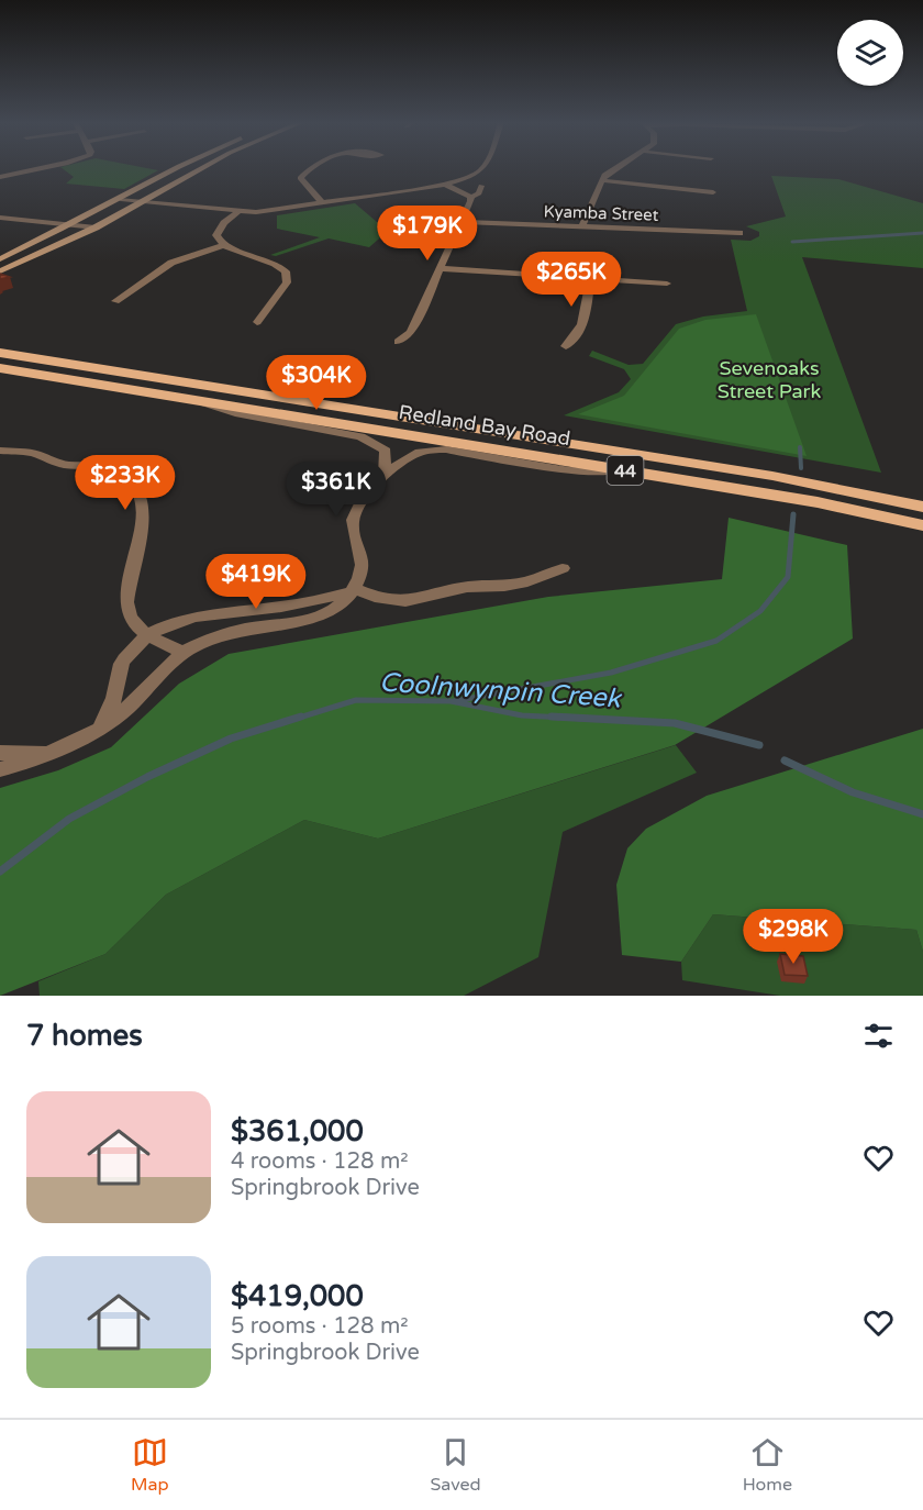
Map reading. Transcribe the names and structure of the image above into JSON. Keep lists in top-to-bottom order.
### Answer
{
  "streets": {
    "main road": ["Redland Bay Road", "44"],
    "street": ["Kyamba Street"]
  },
  "water": ["Coolnwynpin Creek"],
  "parks": ["Sevenoaks Street Park"],
  "page": {
    "price": [
      "$179K",
      "$265K",
      "$304K",
      "$233K",
      "$361K",
      "$419K",
      "$298K"
    ],
    "heading": "7 homes",
    "list": [
      {
        "name": "$361,000",
        "note": "4 rooms · 128 m² · Springbrook Drive"
      },
      {
        "name": "$419,000",
        "note": "5 rooms · 128 m² · Springbrook Drive"
      }
    ],
    "tabs": ["Map", "Saved", "Home"]
  }
}
